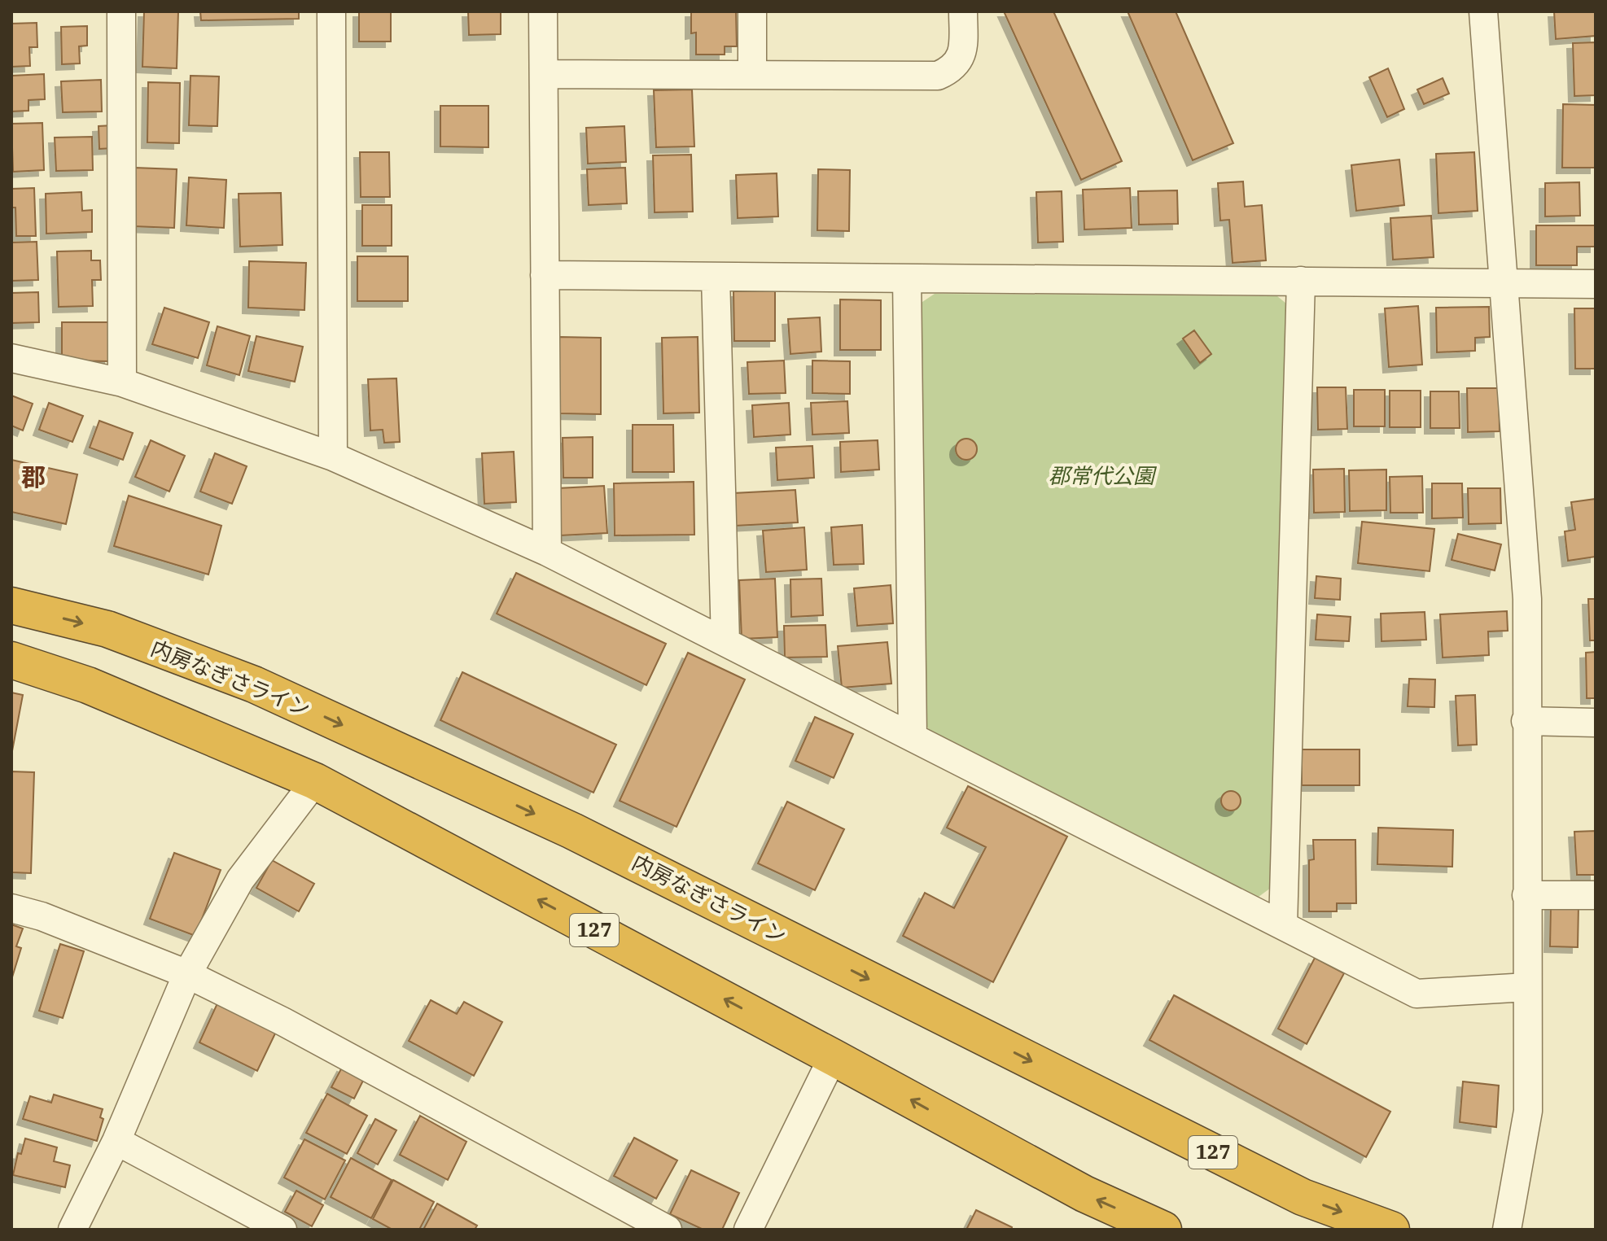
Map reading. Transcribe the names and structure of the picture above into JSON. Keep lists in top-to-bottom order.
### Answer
{
  "streets": {
    "highway": ["内房なぎさライン", "127"]
  },
  "districts": ["郡"],
  "parks": ["郡常代公園"]
}
